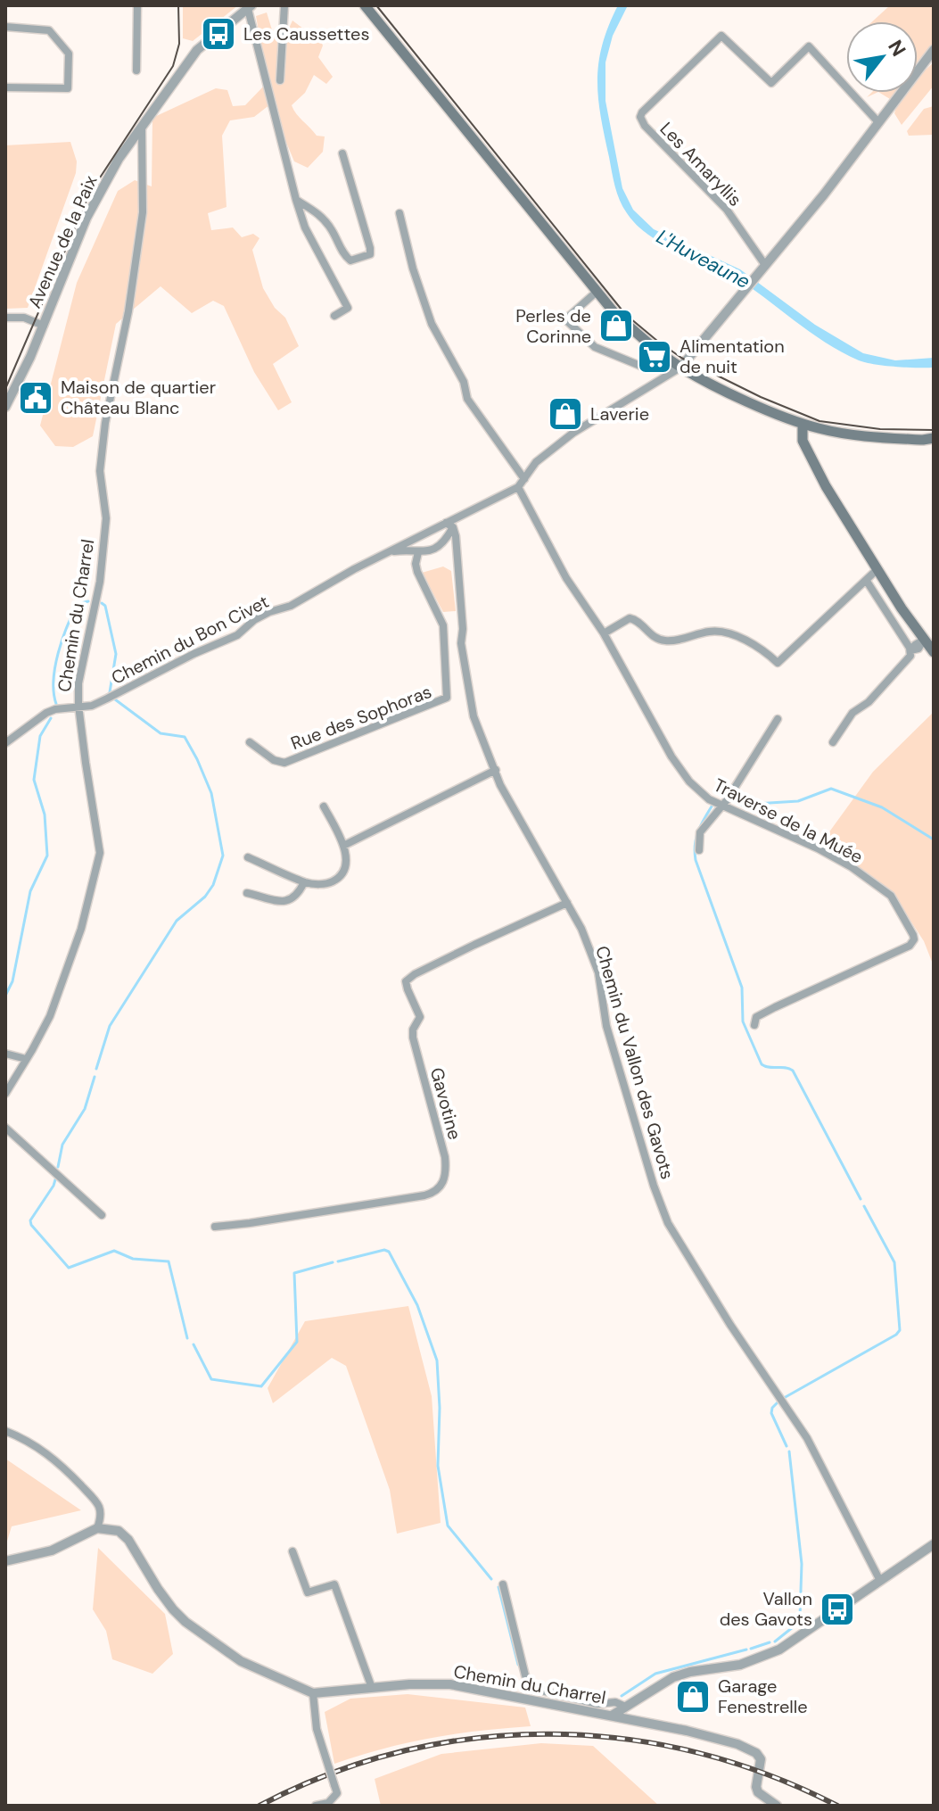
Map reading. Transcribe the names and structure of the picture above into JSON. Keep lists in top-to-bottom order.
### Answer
{
  "streets": {
    "street": [
      "Les Amaryllis",
      "Avenue de la Paix",
      "Chemin du Charrel",
      "Chemin du Bon Civet",
      "Rue des Sophoras",
      "Traverse de la Muée",
      "Chemin du Vallon des Gavots",
      "Gavotine"
    ]
  },
  "crossings": [
    ["Avenue de la Paix", "Chemin du Charrel"],
    ["Chemin du Charrel", "Chemin du Bon Civet"],
    ["Chemin du Bon Civet", "Rue des Sophoras"],
    ["Chemin du Bon Civet", "Traverse de la Muée"],
    ["Chemin du Bon Civet", "Chemin du Vallon des Gavots"],
    ["Chemin du Vallon des Gavots", "Gavotine"]
  ],
  "water": ["L'Huveaune"],
  "places": {
    "bus stop": ["Les Caussettes", "Vallon des Gavots"],
    "shop": ["Perles de Corinne", "Laverie", "Garage Fenestrelle"],
    "supermarket": ["Alimentation de nuit"],
    "public building": ["Maison de quartier Château Blanc"]
  },
  "north": "top right"
}
